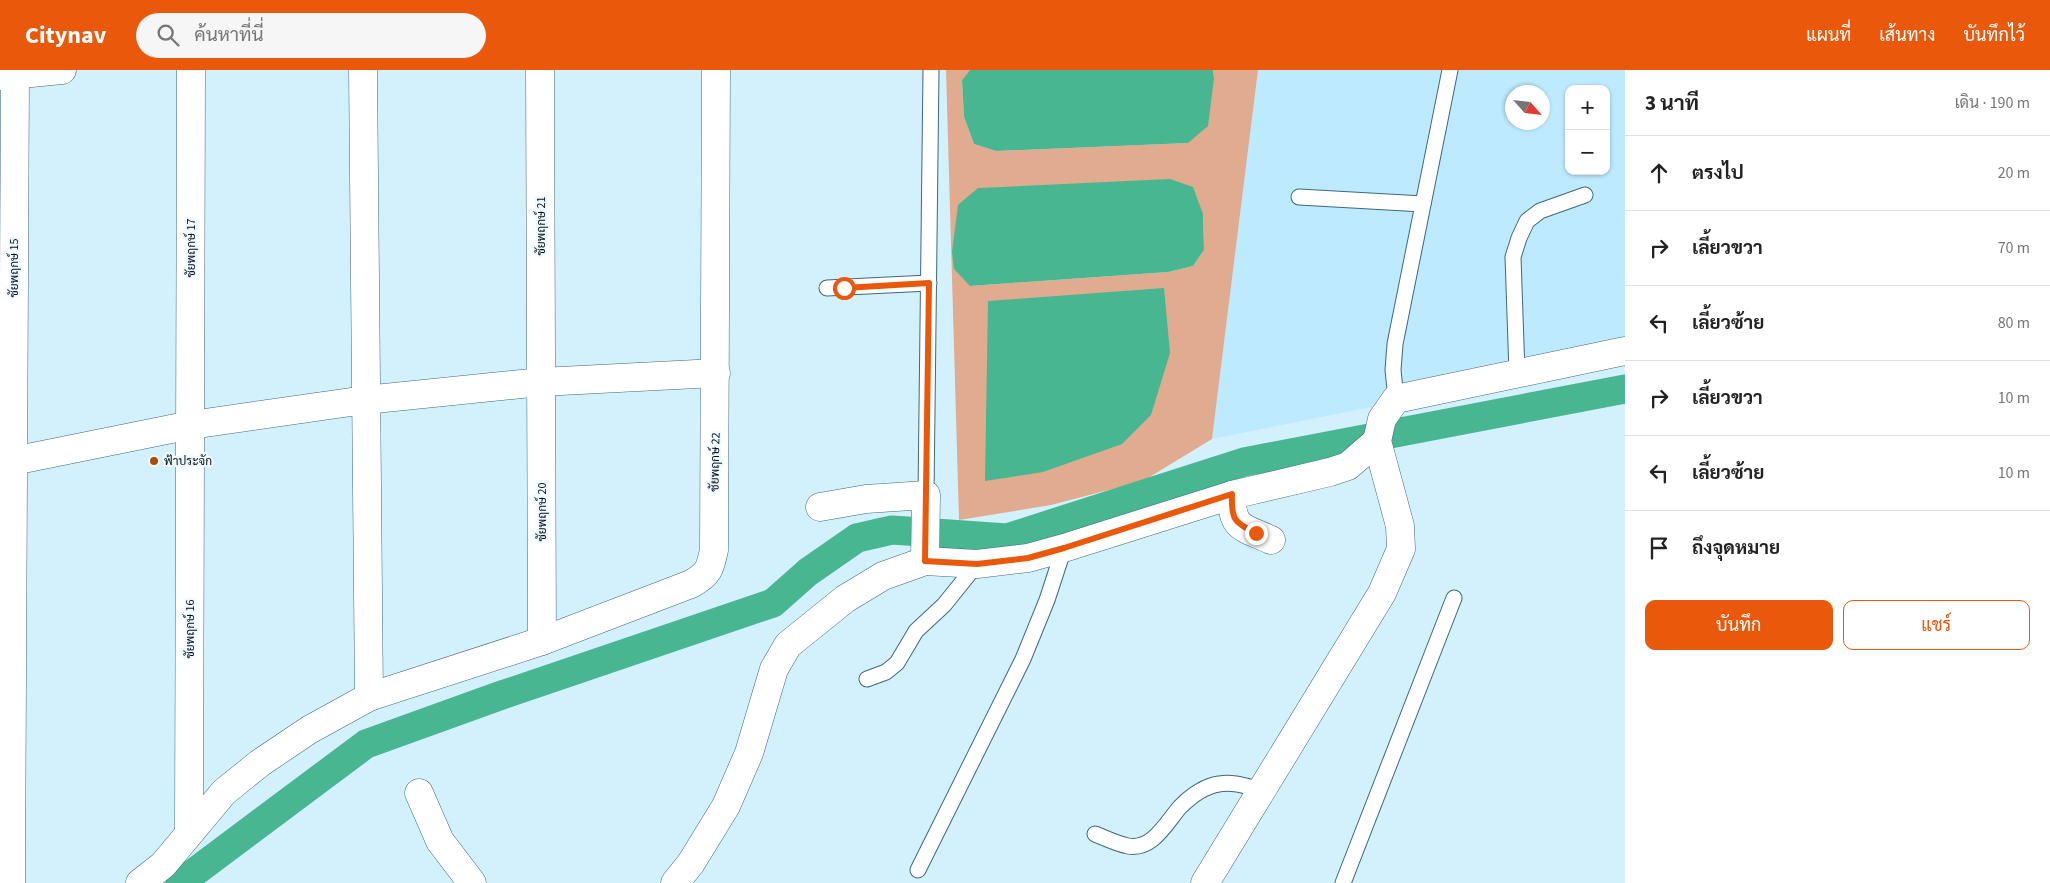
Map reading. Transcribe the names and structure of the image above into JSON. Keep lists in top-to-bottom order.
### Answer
{
  "streets": {
    "street": [
      "ชัยพฤกษ์ 21",
      "ชัยพฤกษ์ 17",
      "ชัยพฤกษ์ 15",
      "ชัยพฤกษ์ 22",
      "ชัยพฤกษ์ 20",
      "ชัยพฤกษ์ 16"
    ]
  },
  "crossings": [
    ["ชัยพฤกษ์ 21", "ชัยพฤกษ์ 20"],
    ["ชัยพฤกษ์ 17", "ชัยพฤกษ์ 16"],
    ["ชัยพฤกษ์ 22", "ชัยพฤกษ์ 20"],
    ["ชัยพฤกษ์ 22", "ชัยพฤกษ์ 16"]
  ],
  "places": ["ฟ้าประจัก"],
  "north": "bottom right",
  "page": {
    "header": "Citynav",
    "search": "ค้นหาที่นี่",
    "nav": ["แผนที่", "เส้นทาง", "บันทึกไว้"],
    "heading": ["3 นาที", "เดิน · 190 m"],
    "map_buttons": ["+", "−"],
    "list": [
      ["ตรงไป", "20 m"],
      ["เลี้ยวขวา", "70 m"],
      ["เลี้ยวซ้าย", "80 m"],
      ["เลี้ยวขวา", "10 m"],
      ["เลี้ยวซ้าย", "10 m"],
      "ถึงจุดหมาย"
    ],
    "buttons": ["บันทึก", "แชร์"]
  }
}
